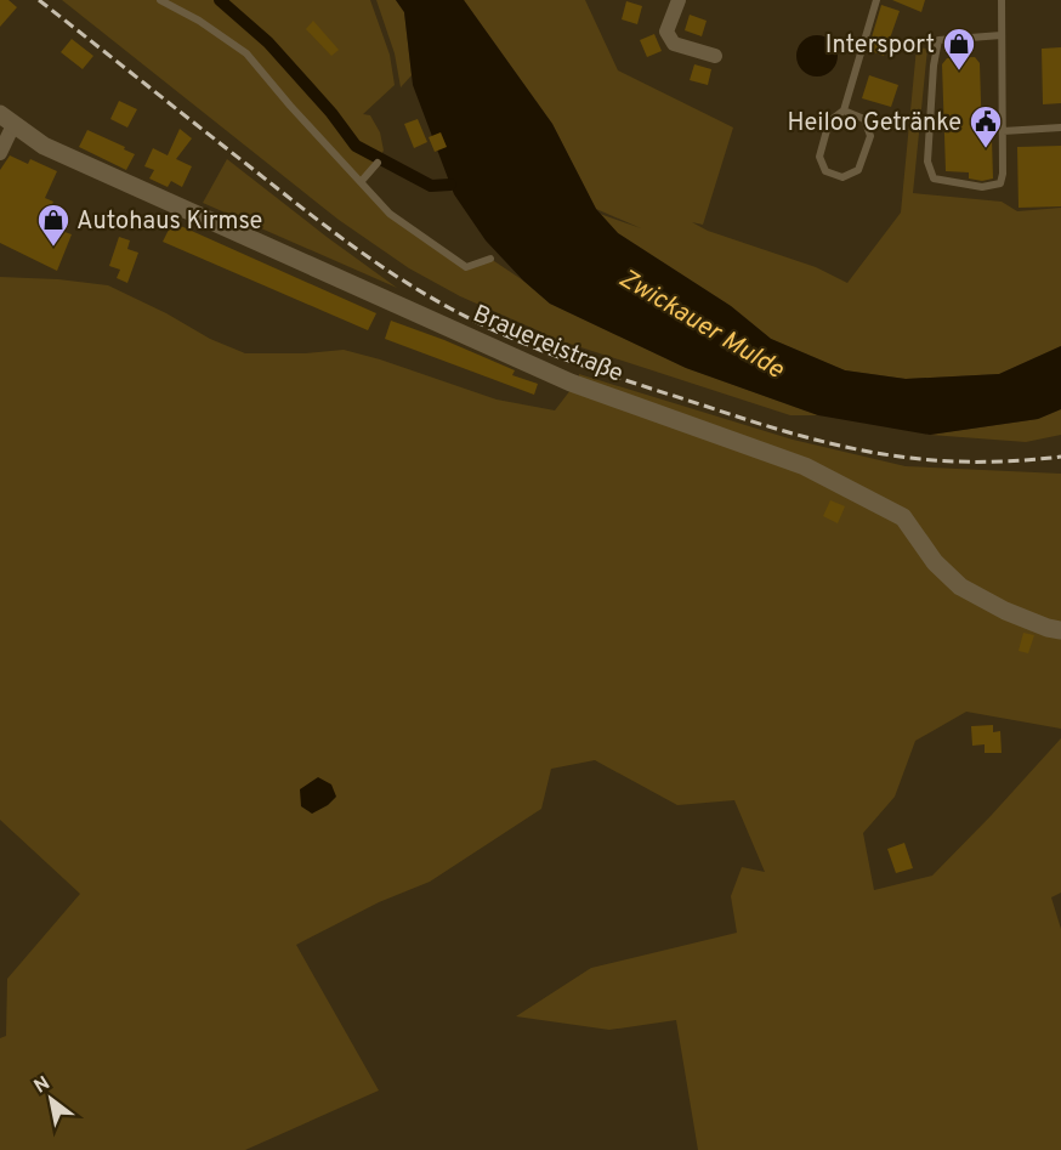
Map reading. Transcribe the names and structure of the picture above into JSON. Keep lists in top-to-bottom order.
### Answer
{
  "streets": {
    "street": ["Brauereistraße"]
  },
  "water": ["Zwickauer Mulde"],
  "places": {
    "shop": ["Intersport", "Autohaus Kirmse"],
    "public building": ["Heiloo Getränke"]
  },
  "north": "top left"
}
